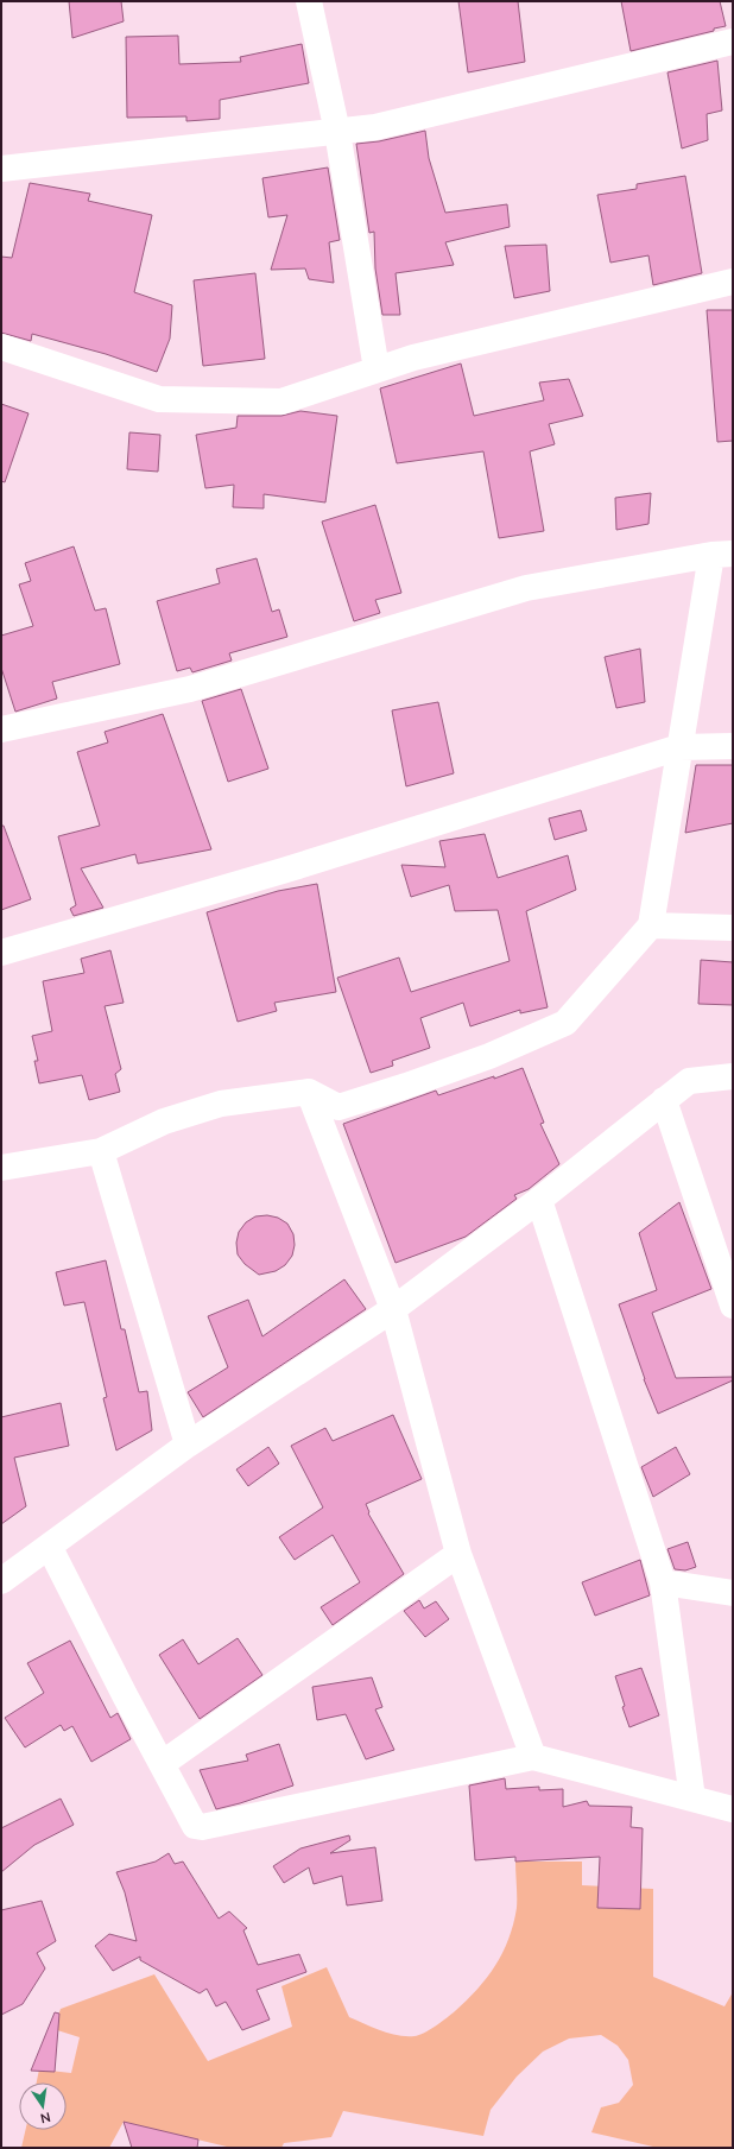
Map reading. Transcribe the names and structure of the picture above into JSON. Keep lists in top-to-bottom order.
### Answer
{
  "north": "bottom"
}
